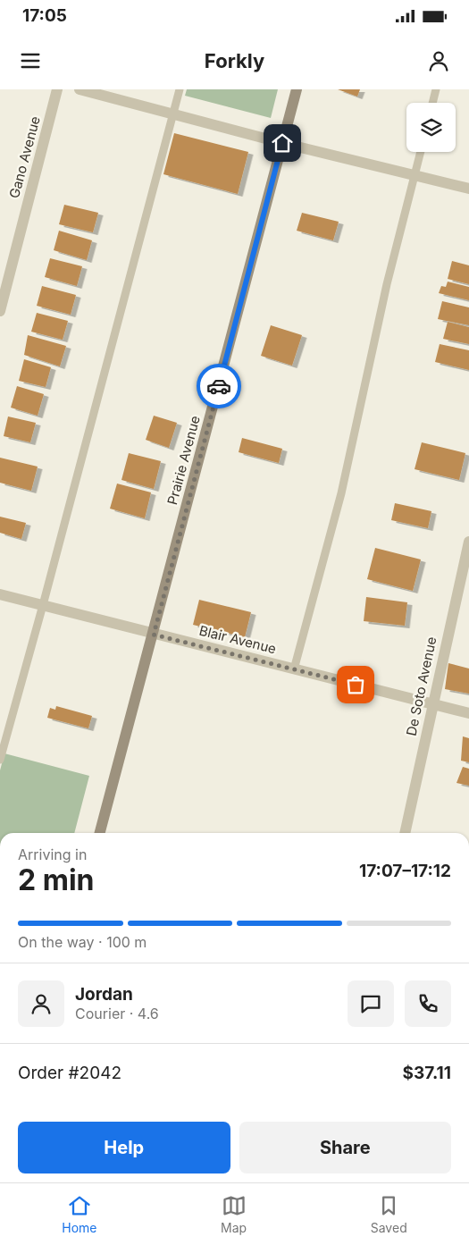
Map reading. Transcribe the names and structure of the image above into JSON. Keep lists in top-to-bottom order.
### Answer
{
  "streets": {
    "street": [
      "Gano Avenue",
      "Prairie Avenue",
      "Blair Avenue",
      "De Soto Avenue"
    ]
  },
  "crossings": [
    ["Prairie Avenue", "Blair Avenue"],
    ["Blair Avenue", "De Soto Avenue"]
  ],
  "page": {
    "status": "17:05",
    "header": "Forkly",
    "heading": ["2 min", "Arriving in", "17:07–17:12"],
    "panel": [
      "Jordan",
      "Courier · 4.6",
      "Order #2042",
      "$37.11"
    ],
    "bar": "On the way · 100 m",
    "buttons": ["Help", "Share"],
    "tabs": ["Home", "Map", "Saved"]
  }
}
